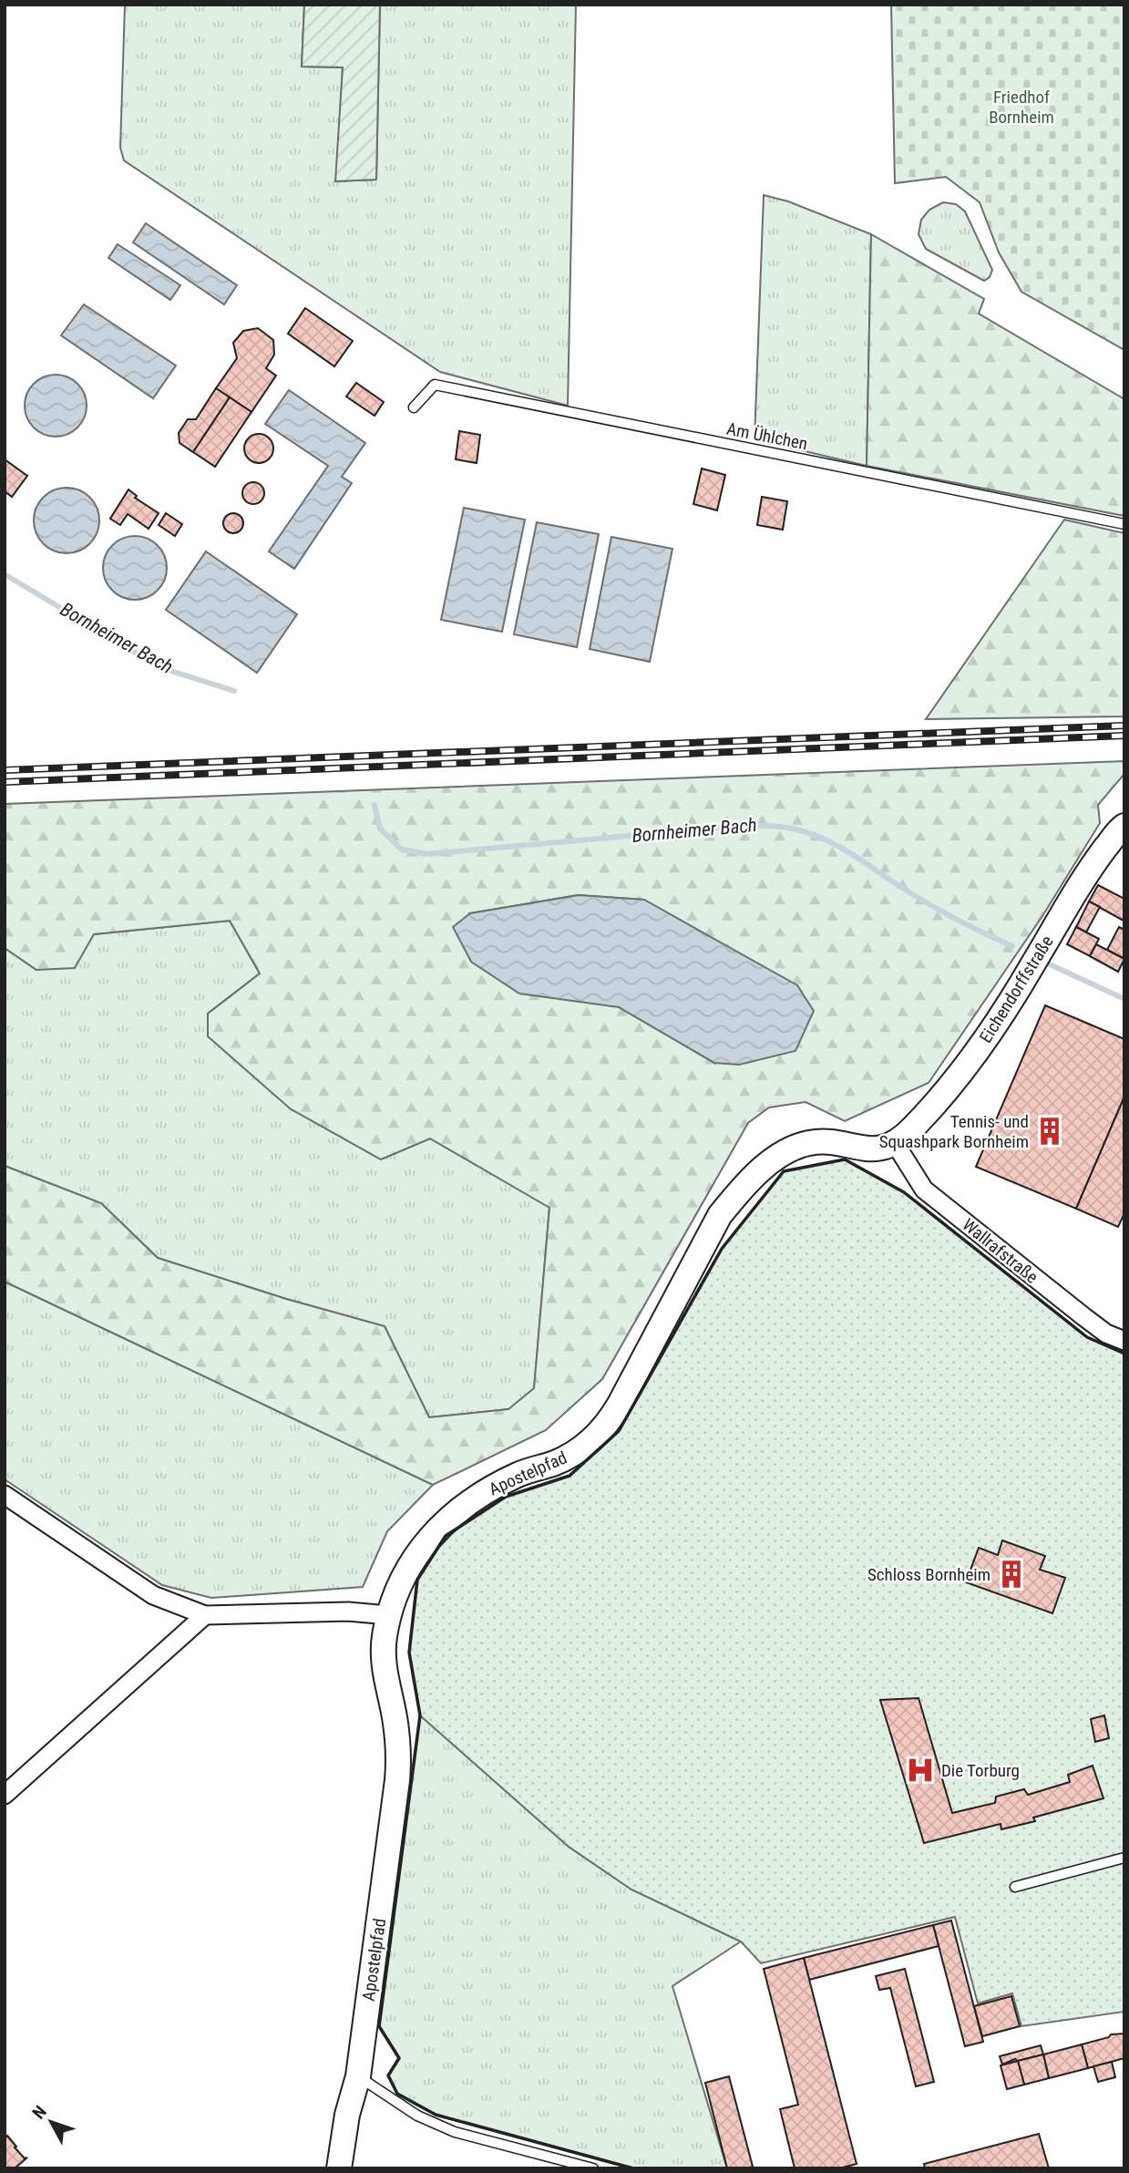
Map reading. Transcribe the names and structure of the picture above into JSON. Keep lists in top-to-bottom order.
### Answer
{
  "streets": {
    "street": ["Eichendorffstraße", "Wallrafstraße", "Apostelpfad"],
    "lane": ["Am Ühlchen"]
  },
  "crossings": [
    ["Eichendorffstraße", "Wallrafstraße"],
    ["Eichendorffstraße", "Apostelpfad"],
    ["Wallrafstraße", "Apostelpfad"]
  ],
  "water": ["Bornheimer Bach"],
  "parks": ["Friedhof Bornheim"],
  "places": {
    "building": ["Tennis- und Squashpark Bornheim", "Schloss Bornheim"],
    "hospital": ["Die Torburg"]
  },
  "north": "top left"
}
